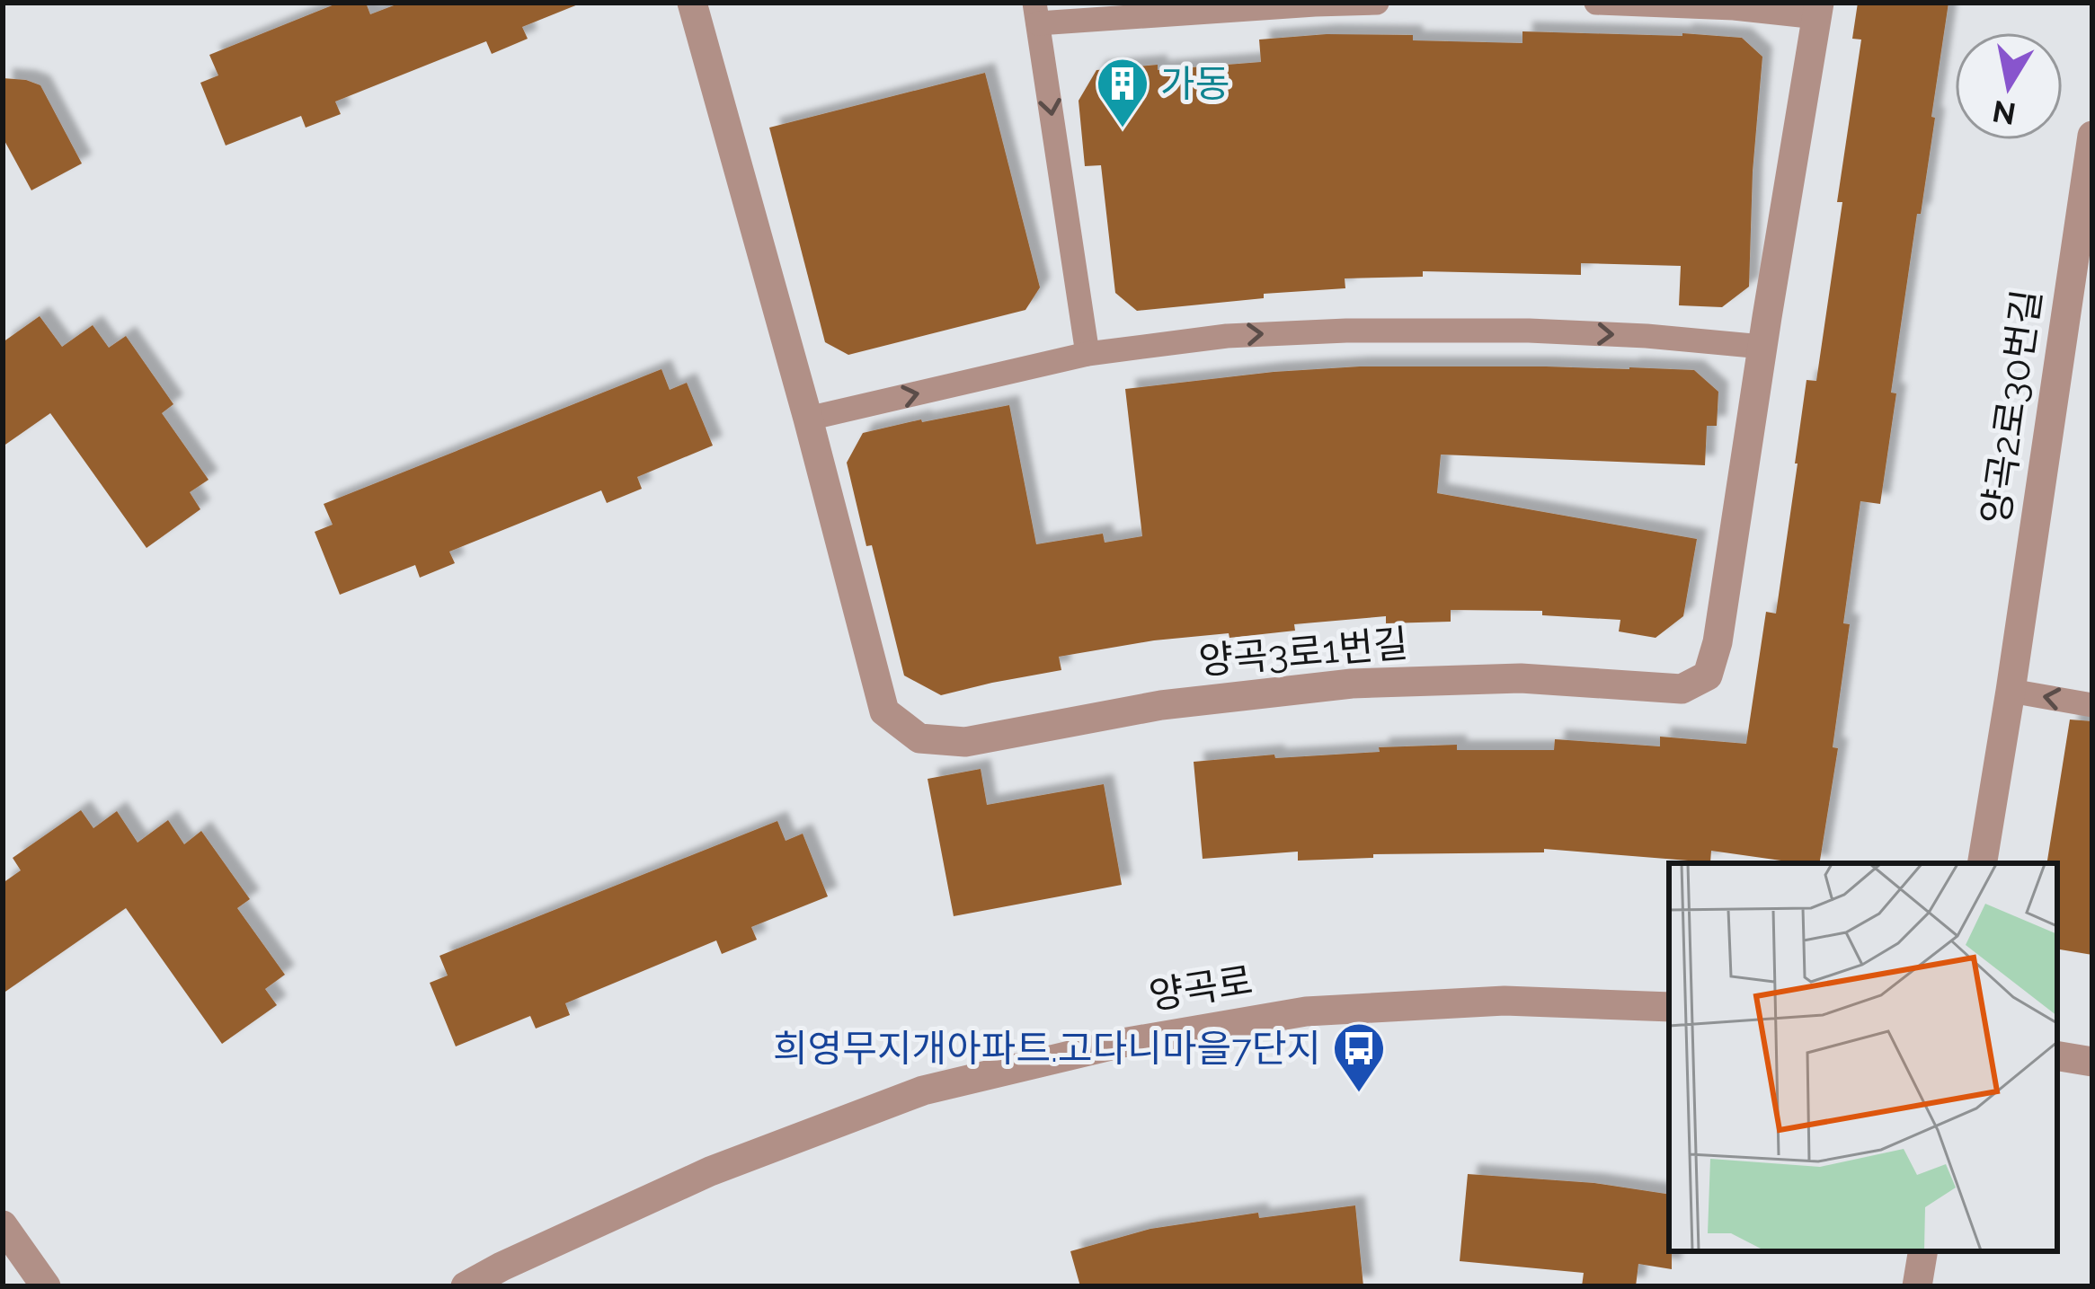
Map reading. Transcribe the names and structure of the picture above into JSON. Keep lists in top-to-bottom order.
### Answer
{
  "streets": {
    "street": ["양곡2로30번길", "양곡3로1번길", "양곡로"]
  },
  "places": {
    "building": ["가동"],
    "bus stop": ["희영무지개아파트.고다니마을7단지"]
  },
  "north": "bottom"
}
